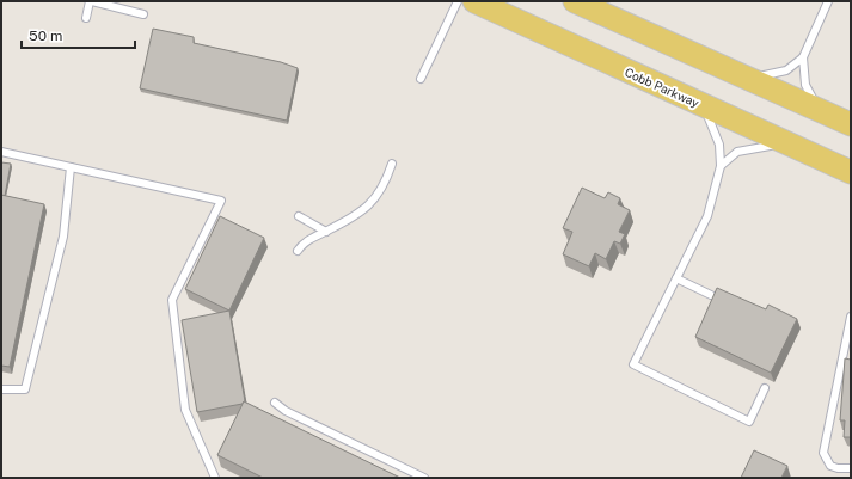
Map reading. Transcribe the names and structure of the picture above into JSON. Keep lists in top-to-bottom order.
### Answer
{
  "streets": {
    "main road": ["Cobb Parkway"]
  },
  "scale_bar": "50 m"
}
